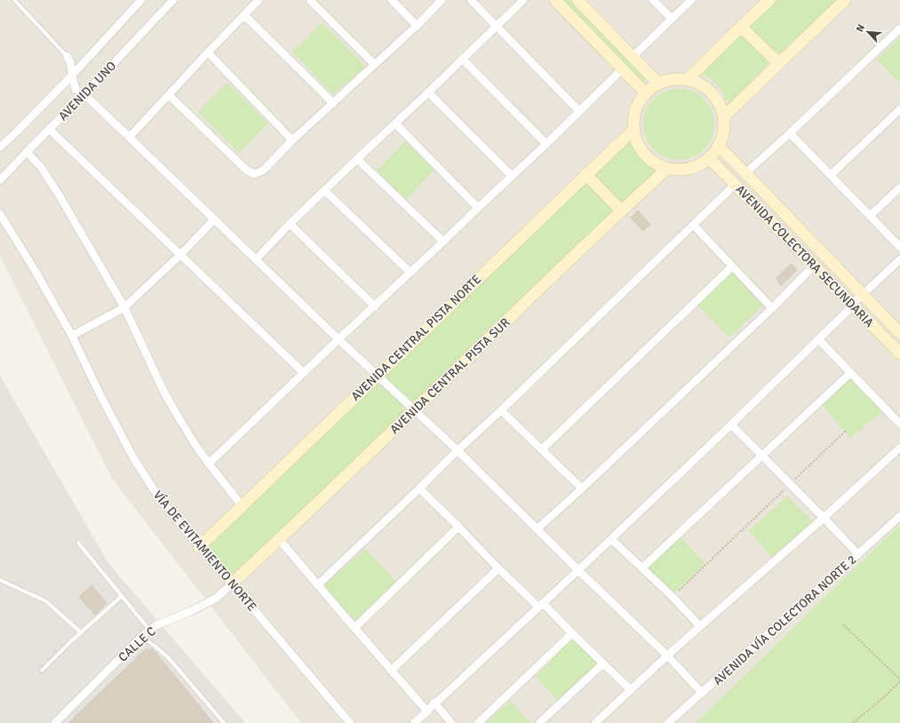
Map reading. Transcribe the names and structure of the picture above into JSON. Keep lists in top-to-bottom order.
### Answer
{
  "streets": {
    "street": [
      "AVENIDA UNO",
      "AVENIDA COLECTORA SECUNDARIA",
      "AVENIDA CENTRAL PISTA NORTE",
      "AVENIDA CENTRAL PISTA SUR",
      "VÍA DE EVITAMIENTO NORTE",
      "AVENIDA VÍA COLECTORA NORTE 2",
      "CALLE C"
    ]
  },
  "crossings": [
    ["AVENIDA COLECTORA SECUNDARIA", "AVENIDA CENTRAL PISTA NORTE"],
    ["AVENIDA COLECTORA SECUNDARIA", "AVENIDA CENTRAL PISTA SUR"],
    ["AVENIDA CENTRAL PISTA NORTE", "AVENIDA CENTRAL PISTA SUR"],
    ["AVENIDA CENTRAL PISTA NORTE", "VÍA DE EVITAMIENTO NORTE"],
    ["AVENIDA CENTRAL PISTA SUR", "VÍA DE EVITAMIENTO NORTE"],
    ["AVENIDA CENTRAL PISTA SUR", "CALLE C"],
    ["VÍA DE EVITAMIENTO NORTE", "CALLE C"]
  ],
  "north": "top left"
}
